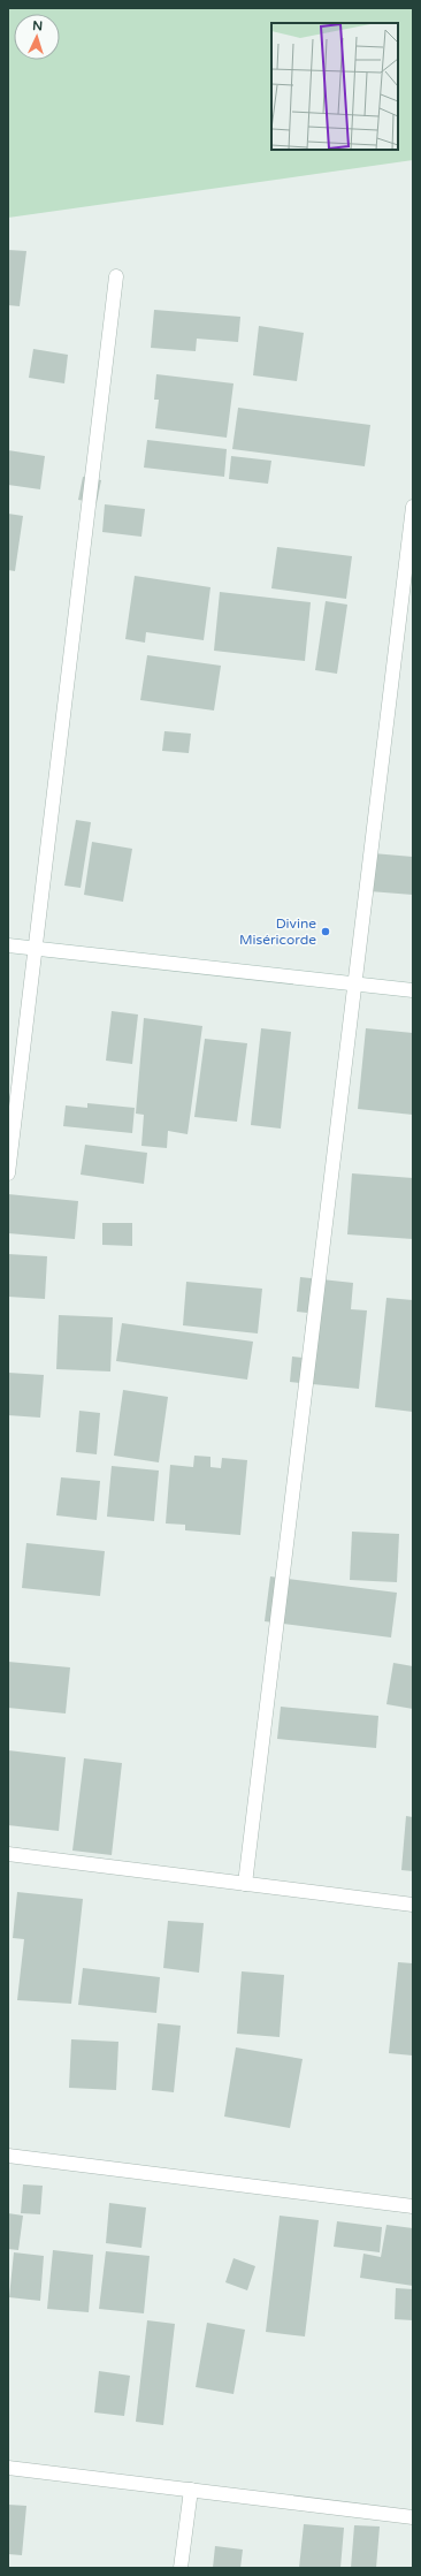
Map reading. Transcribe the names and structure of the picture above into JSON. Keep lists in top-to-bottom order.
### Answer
{
  "places": ["Divine Miséricorde"],
  "north": "top"
}
